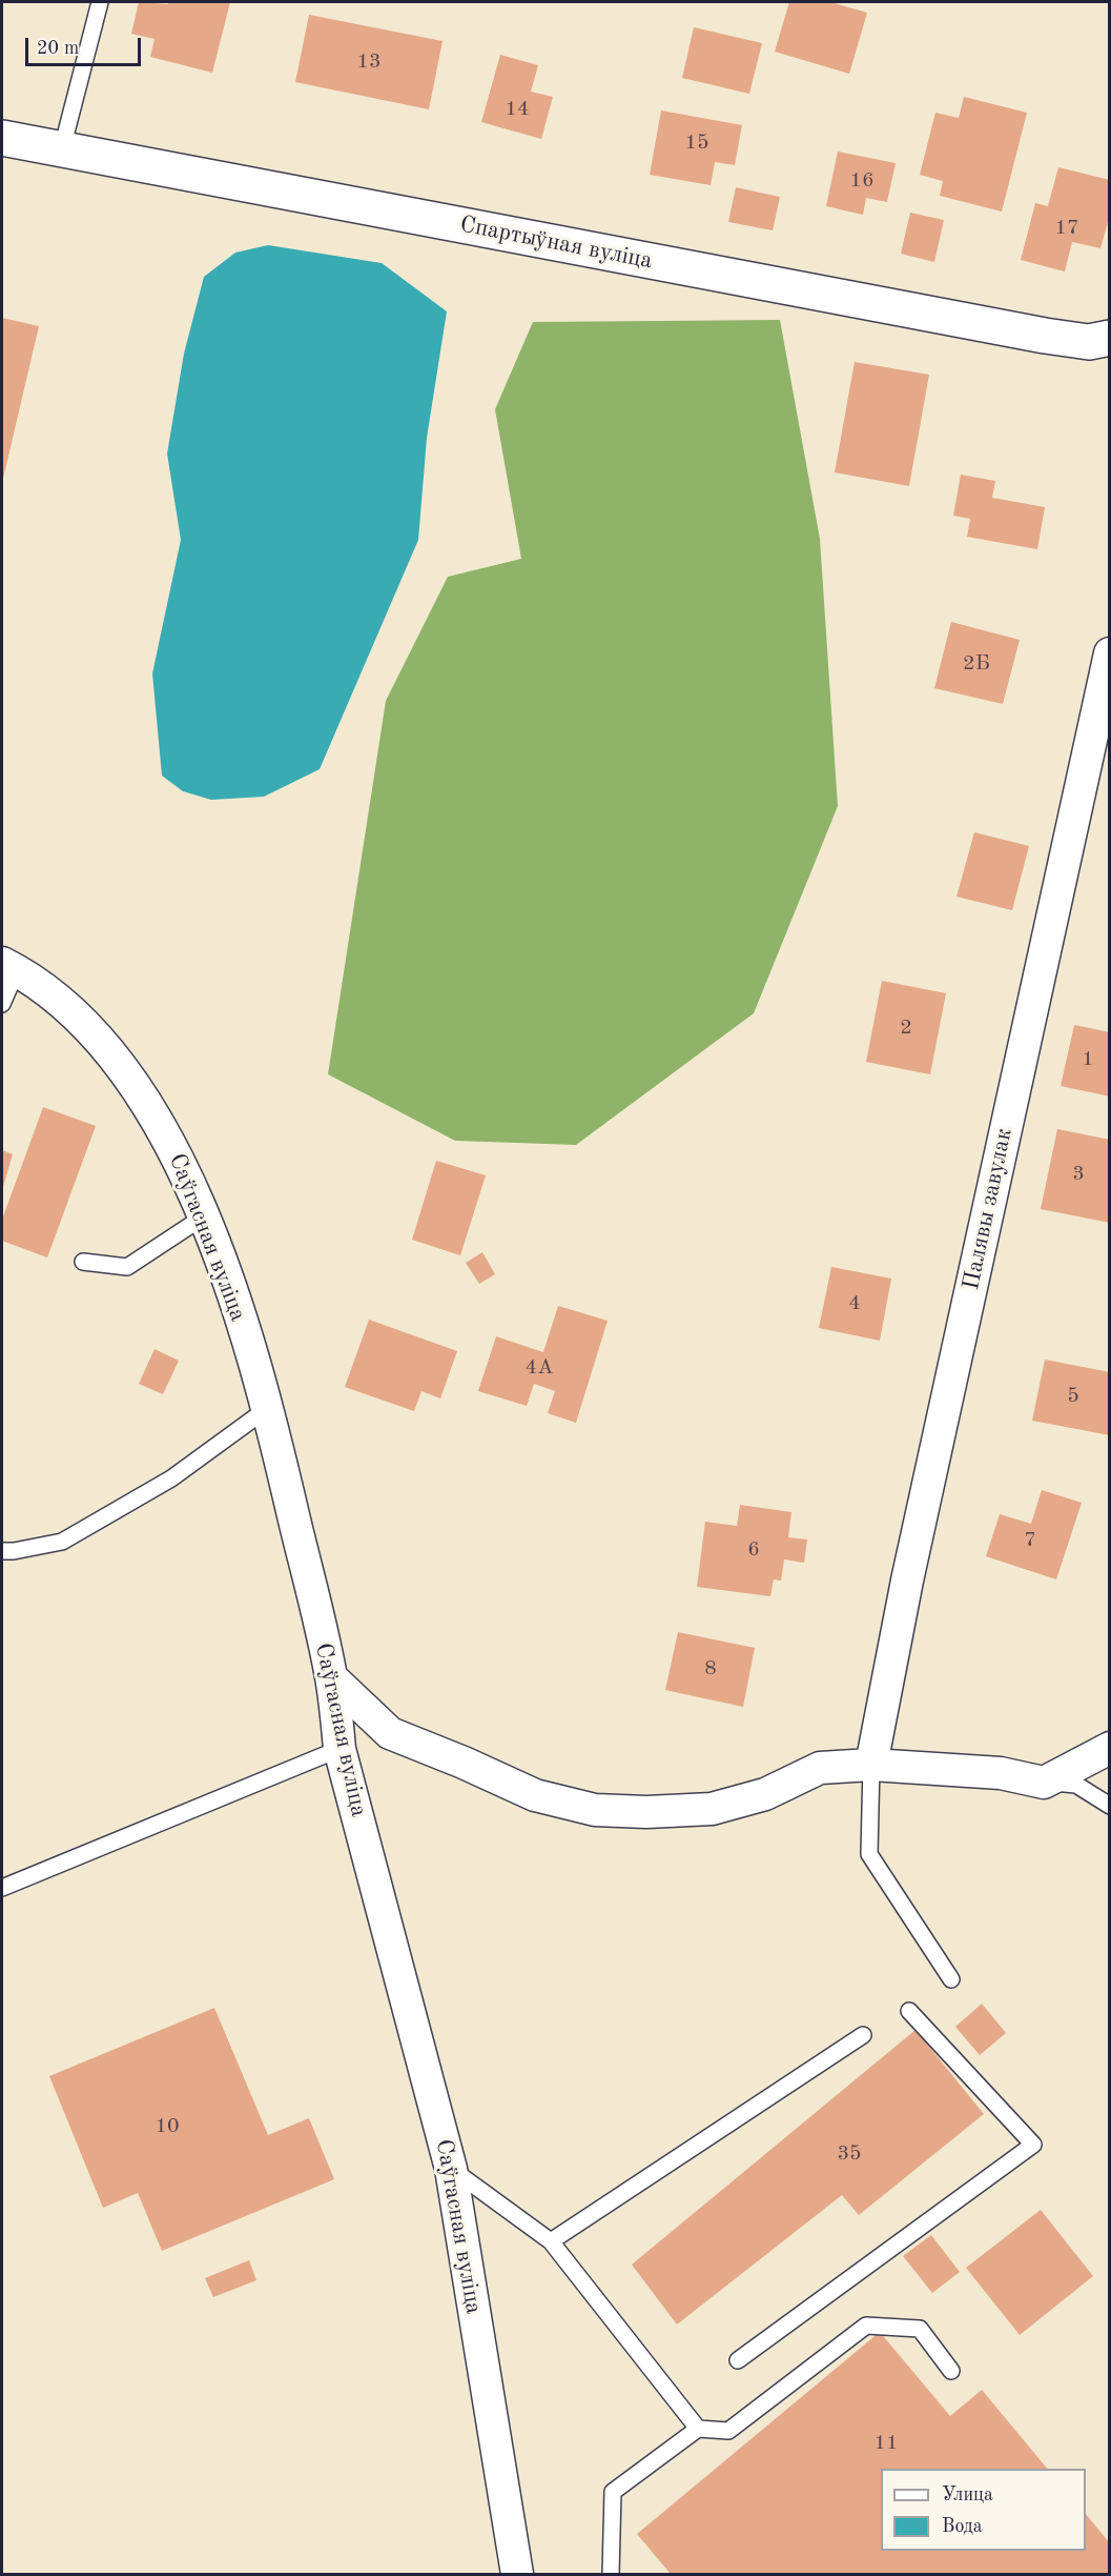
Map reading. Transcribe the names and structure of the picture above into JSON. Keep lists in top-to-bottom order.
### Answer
{
  "streets": {
    "main road": ["Спартыўная вуліца"],
    "street": ["Палявы завулак", "Саўгасная вуліца"]
  },
  "house_numbers": [
    "13",
    "14",
    "15",
    "16",
    "17",
    "2Б",
    "2",
    "1",
    "3",
    "4",
    "4А",
    "5",
    "7",
    "6",
    "8",
    "10",
    "35",
    "11"
  ],
  "legend": ["Улица", "Вода"],
  "scale_bar": "20 m"
}
